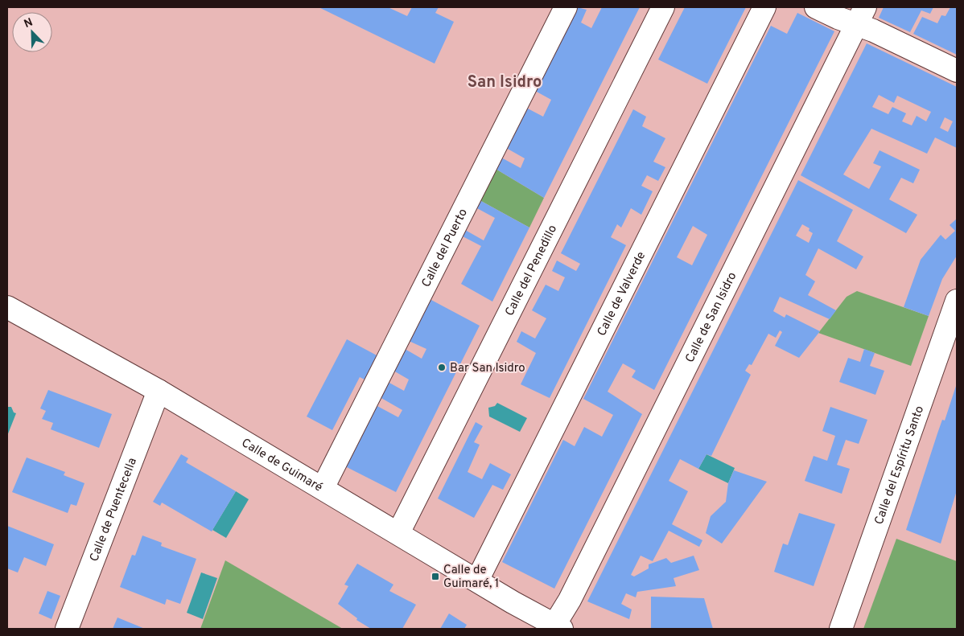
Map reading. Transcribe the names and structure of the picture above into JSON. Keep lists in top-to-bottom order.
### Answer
{
  "streets": {
    "street": [
      "Calle del Puerto",
      "Calle del Penedillo",
      "Calle de Valverde",
      "Calle de San Isidro",
      "Calle de Guimaré",
      "Calle del Espíritu Santo",
      "Calle de Puentecella"
    ]
  },
  "crossings": [
    ["Calle del Puerto", "Calle de Guimaré"],
    ["Calle del Penedillo", "Calle de Guimaré"],
    ["Calle de Valverde", "Calle de Guimaré"],
    ["Calle de San Isidro", "Calle de Guimaré"],
    ["Calle de Guimaré", "Calle de Puentecella"]
  ],
  "districts": ["San Isidro"],
  "places": {
    "other": ["Bar San Isidro"],
    "transit": ["Calle de Guimaré, 1"]
  },
  "north": "top left"
}
